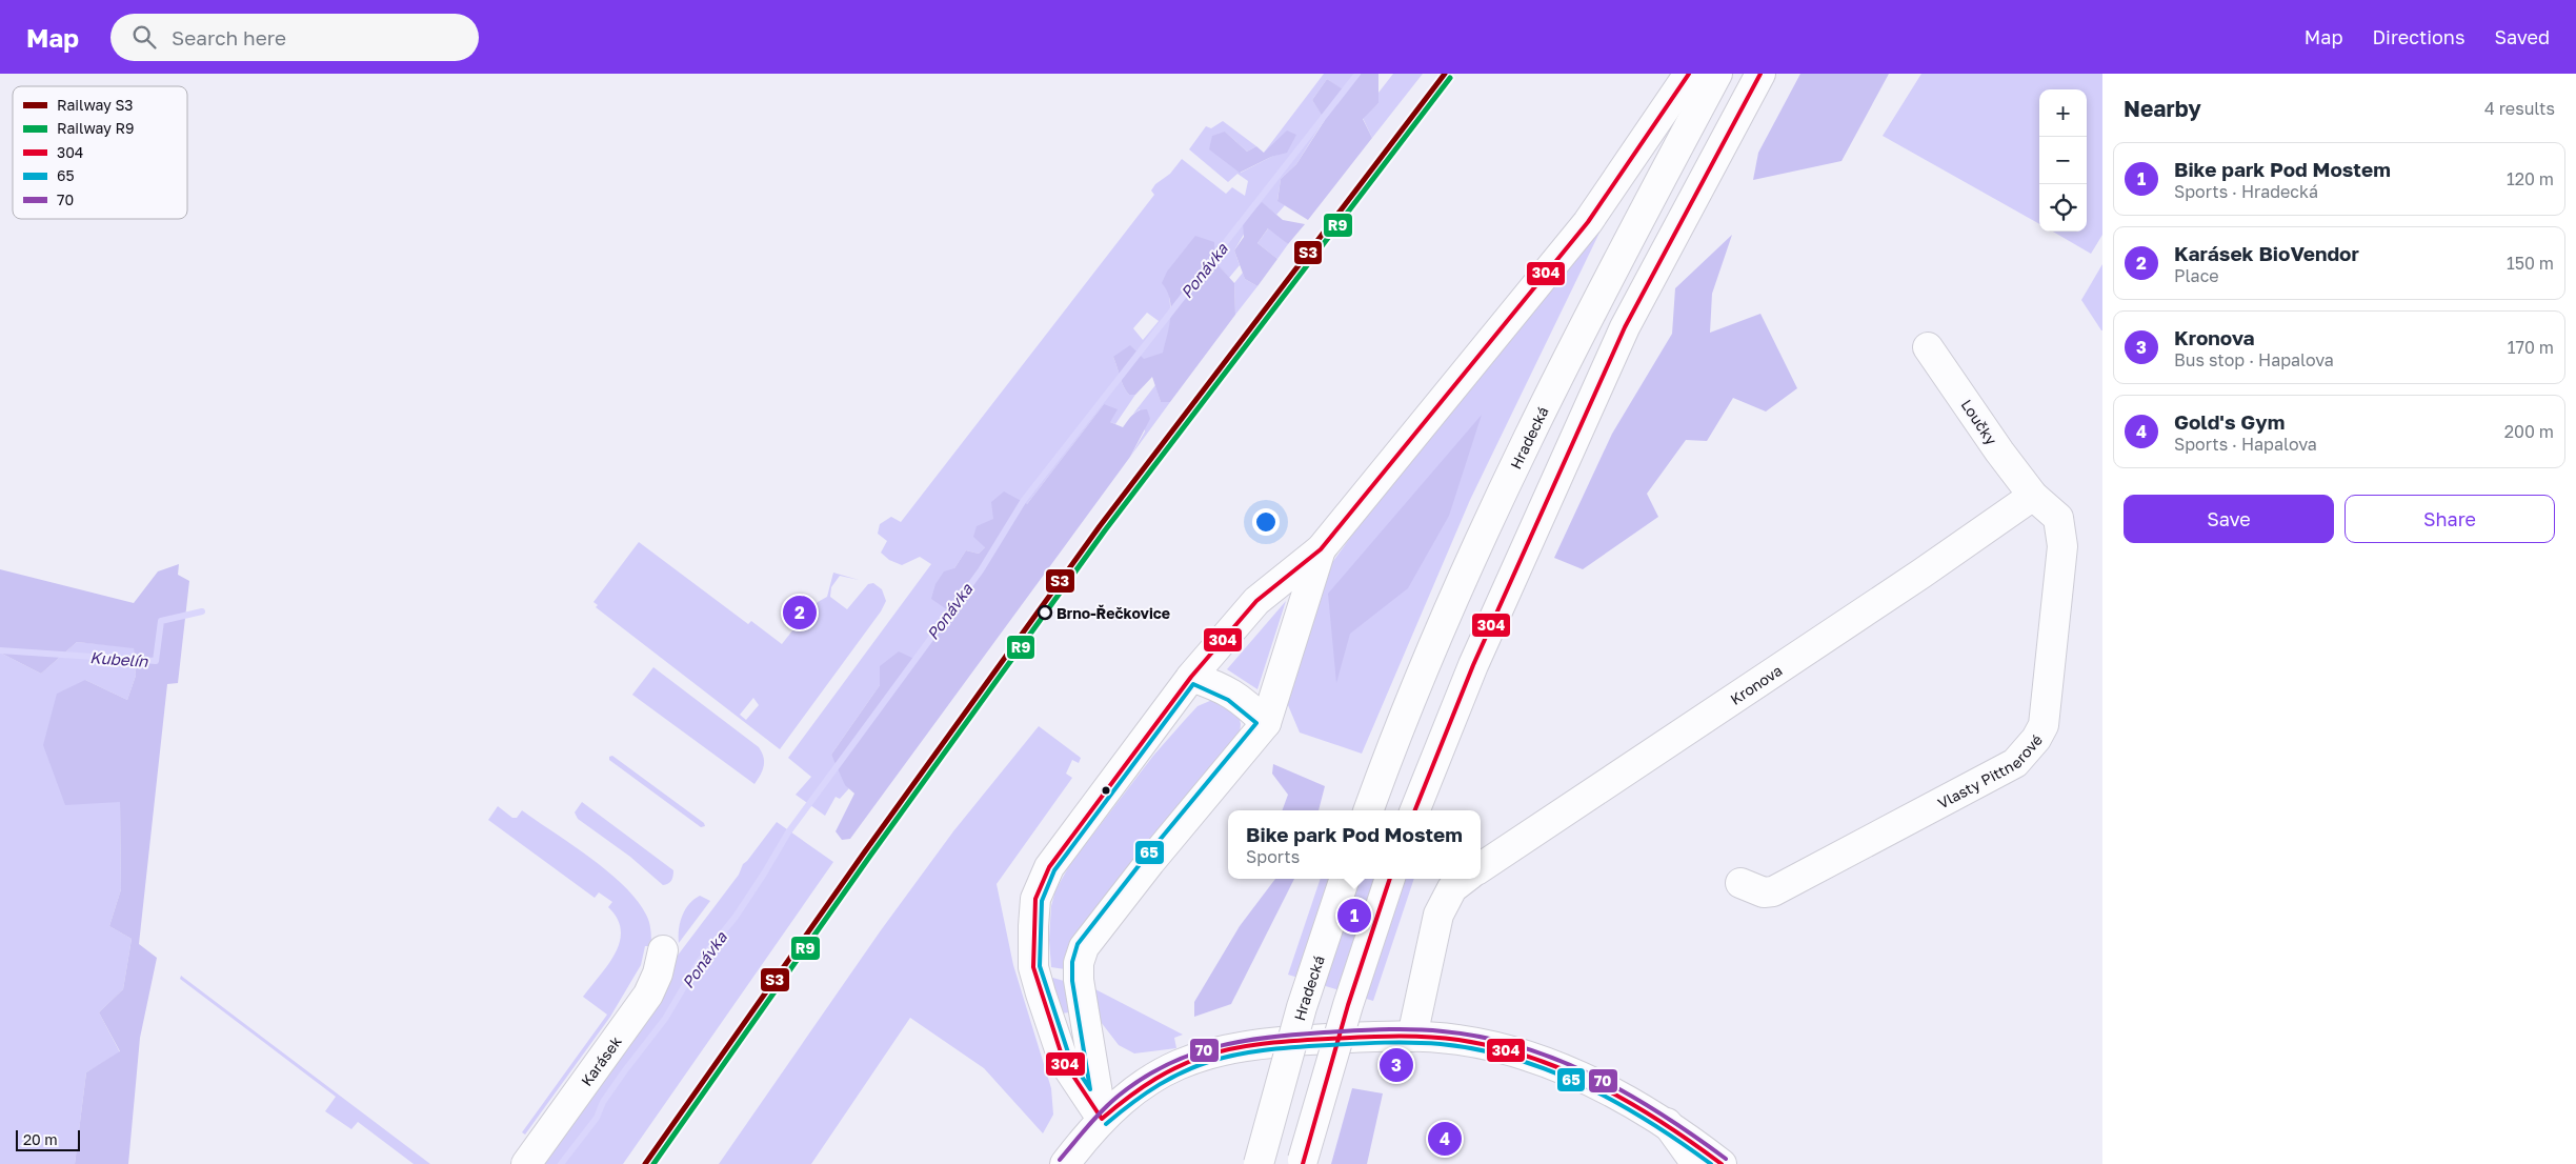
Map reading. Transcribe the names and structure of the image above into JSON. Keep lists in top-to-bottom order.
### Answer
{
  "streets": {
    "main road": [
      "Loučky",
      "Hradecká",
      "Kronova",
      "Vlasty Pittnerové",
      "Karásek"
    ]
  },
  "crossings": [
    ["Loučky", "Kronova"],
    ["Loučky", "Vlasty Pittnerové"],
    ["Kronova", "Vlasty Pittnerové"]
  ],
  "water": ["Ponávka", "Kubelín"],
  "places": ["Brno-Řečkovice"],
  "lines": [
    "rail line S3",
    "transit line 304",
    "rail line R9",
    "transit line 65",
    "transit line 70"
  ],
  "legend": [
    "Railway S3",
    "Railway R9",
    "304",
    "65",
    "70"
  ],
  "scale_bar": "20 m",
  "page": {
    "header": "Map",
    "search": "Search here",
    "nav": ["Map", "Directions", "Saved"],
    "heading": ["Nearby", "4 results"],
    "map_buttons": ["+", "−"],
    "list": [
      {
        "mark": "1",
        "name": "Bike park Pod Mostem",
        "note": "Sports · Hradecká",
        "value": "120 m"
      },
      {
        "mark": "2",
        "name": "Karásek BioVendor",
        "note": "Place",
        "value": "150 m"
      },
      {
        "mark": "3",
        "name": "Kronova",
        "note": "Bus stop · Hapalova",
        "value": "170 m"
      },
      {
        "mark": "4",
        "name": "Gold's Gym",
        "note": "Sports · Hapalova",
        "value": "200 m"
      }
    ],
    "buttons": ["Save", "Share"],
    "pins": [
      "2",
      "1",
      "3",
      "4"
    ],
    "popup": ["Bike park Pod Mostem", "Sports"],
    "scale": "20 m"
  }
}
